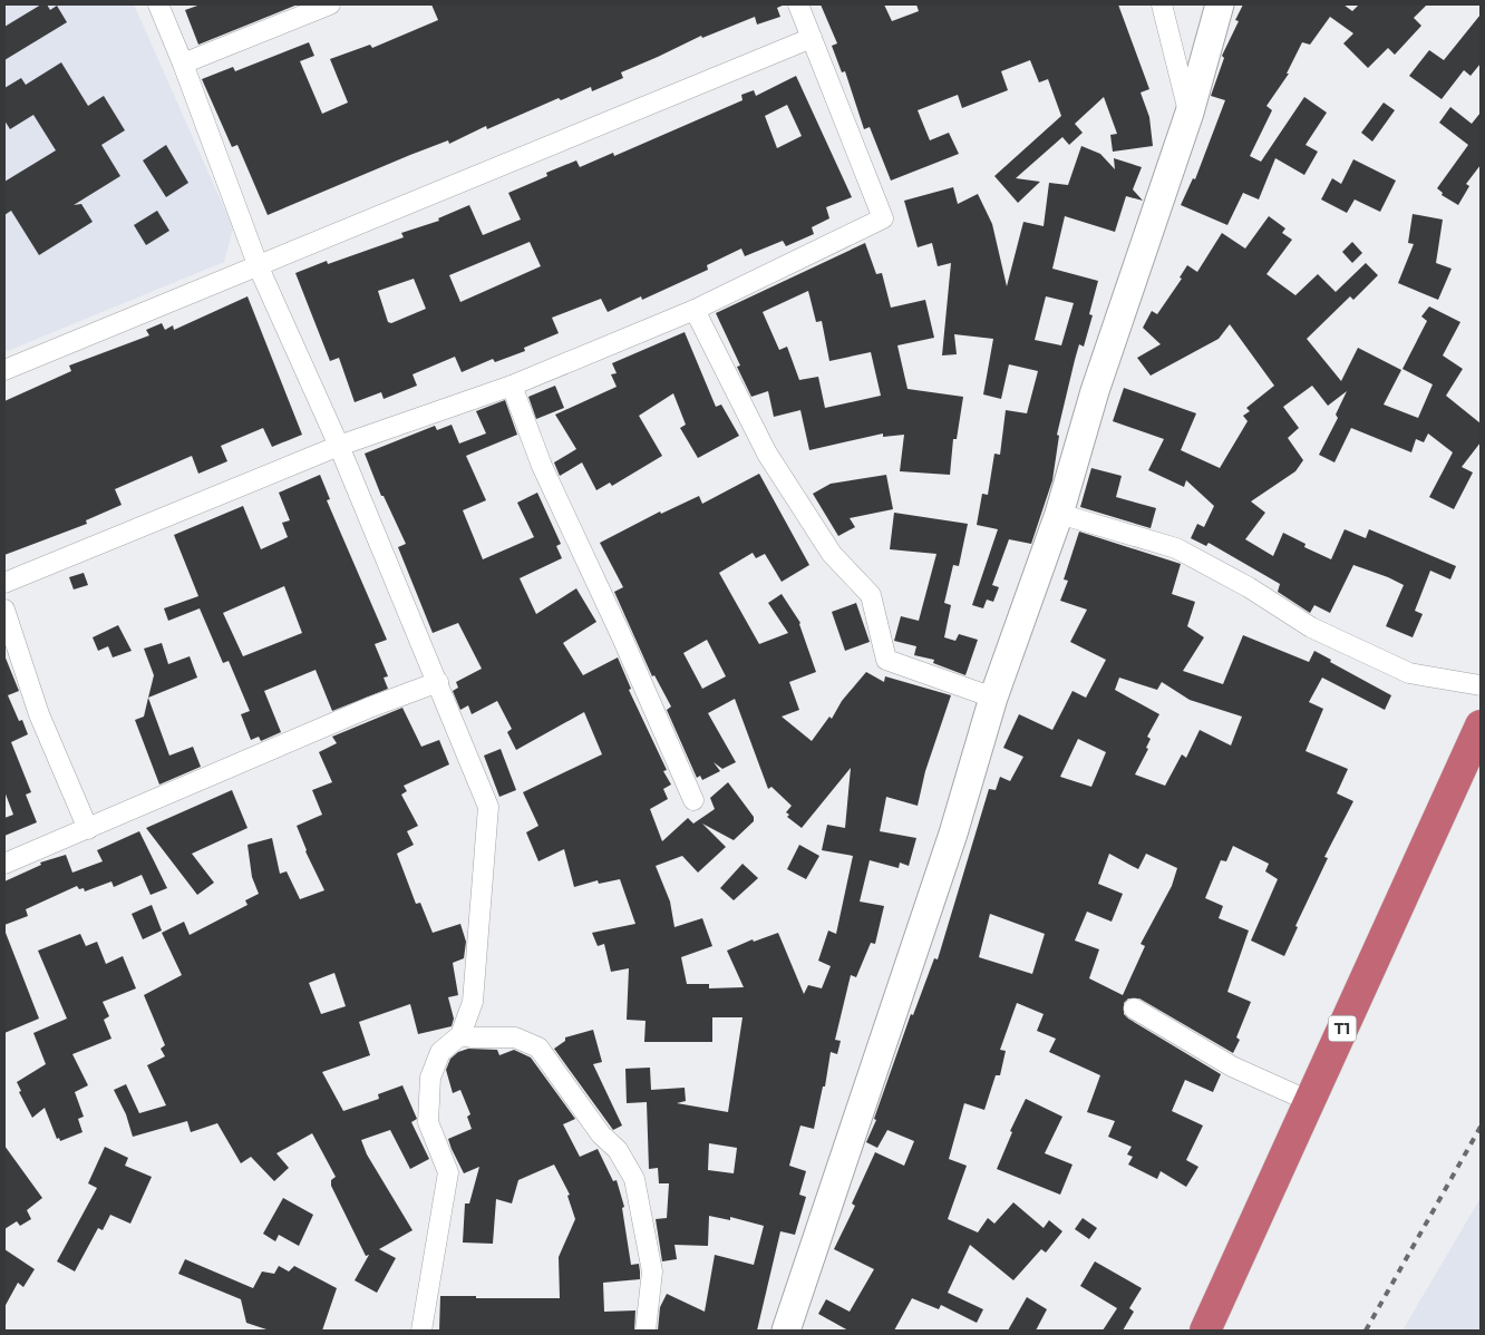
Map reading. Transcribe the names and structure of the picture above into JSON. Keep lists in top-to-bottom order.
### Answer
{
  "streets": {
    "highway": ["T1"]
  }
}
